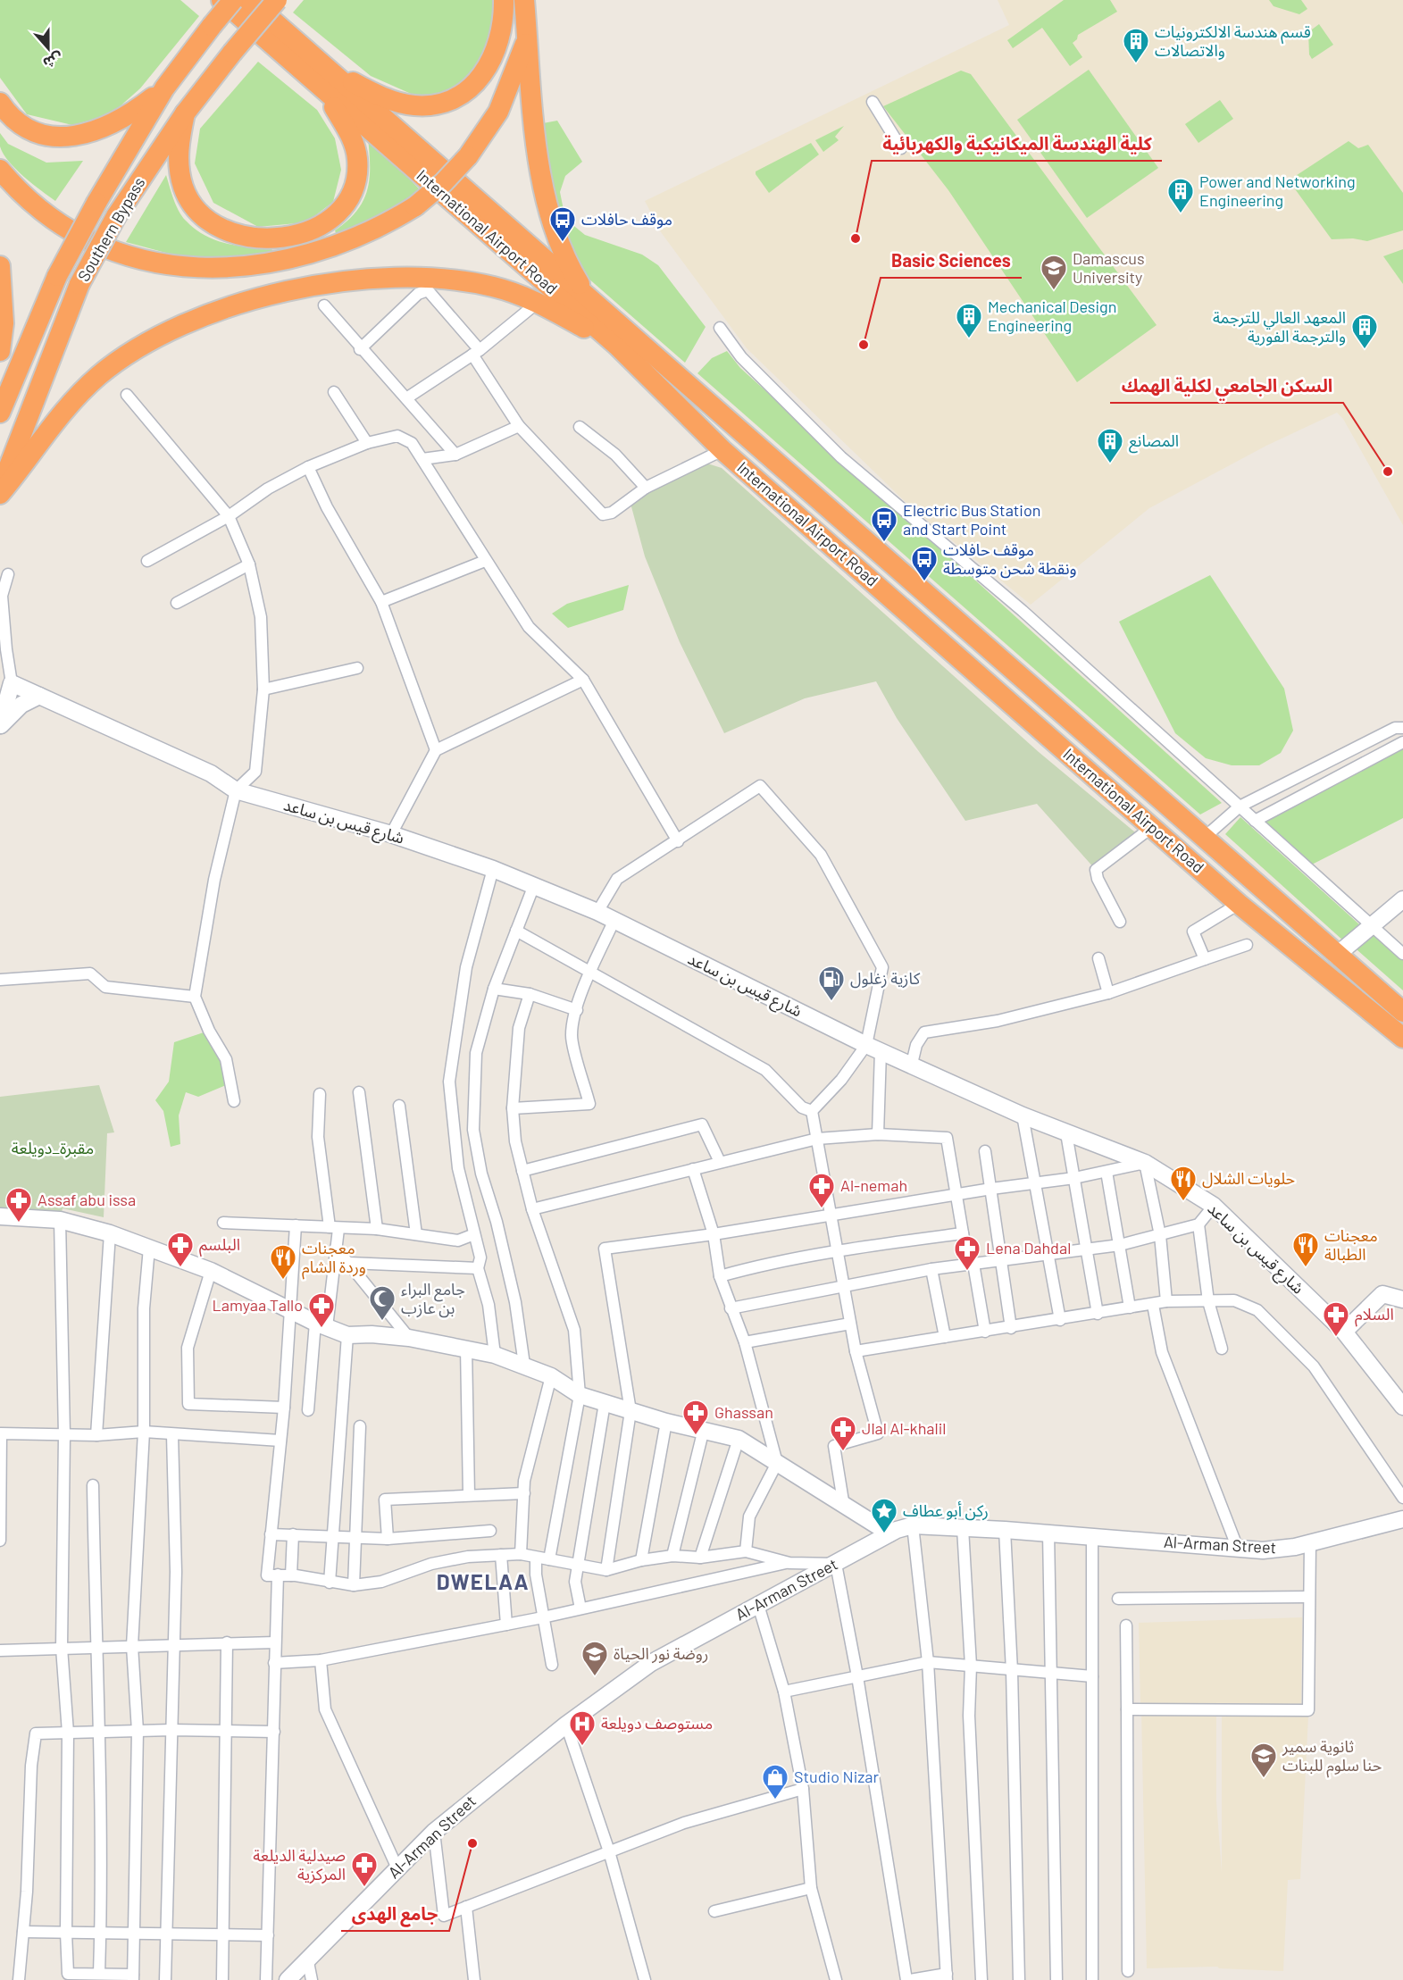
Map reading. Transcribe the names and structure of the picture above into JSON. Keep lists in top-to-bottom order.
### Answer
{
  "streets": {
    "highway": ["Southern Bypass", "International Airport Road"],
    "main road": ["شارع قيس بن ساعد", "Al-Arman Street"]
  },
  "districts": ["DWELAA"],
  "parks": ["مقبرة_دويلعة"],
  "places": {
    "building": [
      "قسم هندسة الالكترونيات والاتصالات",
      "Power and Networking Engineering",
      "Mechanical Design Engineering",
      "المعهد العالي للترجمة والترجمة الفورية",
      "المصانع"
    ],
    "other": [
      "كلية الهندسة الميكانيكية والكهربائية",
      "Basic Sciences",
      "السكن الجامعي لكلية الهمك",
      "جامع الهدى"
    ],
    "bus stop": ["موقف حافلات", "Electric Bus Station and Start Point", "موقف حافلات ونقطة شحن متوسطة"],
    "school or university": ["Damascus University", "روضة نور الحياة", "ثانوية سمير حنا سلوم للبنات"],
    "fuel station": ["كازية زغلول"],
    "restaurant": ["حلويات الشلال", "معجنات الطبالة", "معجنات وردة الشام"],
    "pharmacy": [
      "Al-nemah",
      "Assaf abu issa",
      "البلسم",
      "Lena Dahdal",
      "Lamyaa Tallo",
      "السلام",
      "Ghassan",
      "Jlal Al-khalil",
      "صيدلية الديلعة المركزية"
    ],
    "mosque": ["جامع البراء بن عازب"],
    "place": ["ركن أبو عطاف"],
    "hospital": ["مستوصف دويلعة"],
    "shop": ["Studio Nizar"]
  },
  "north": "bottom"
}
